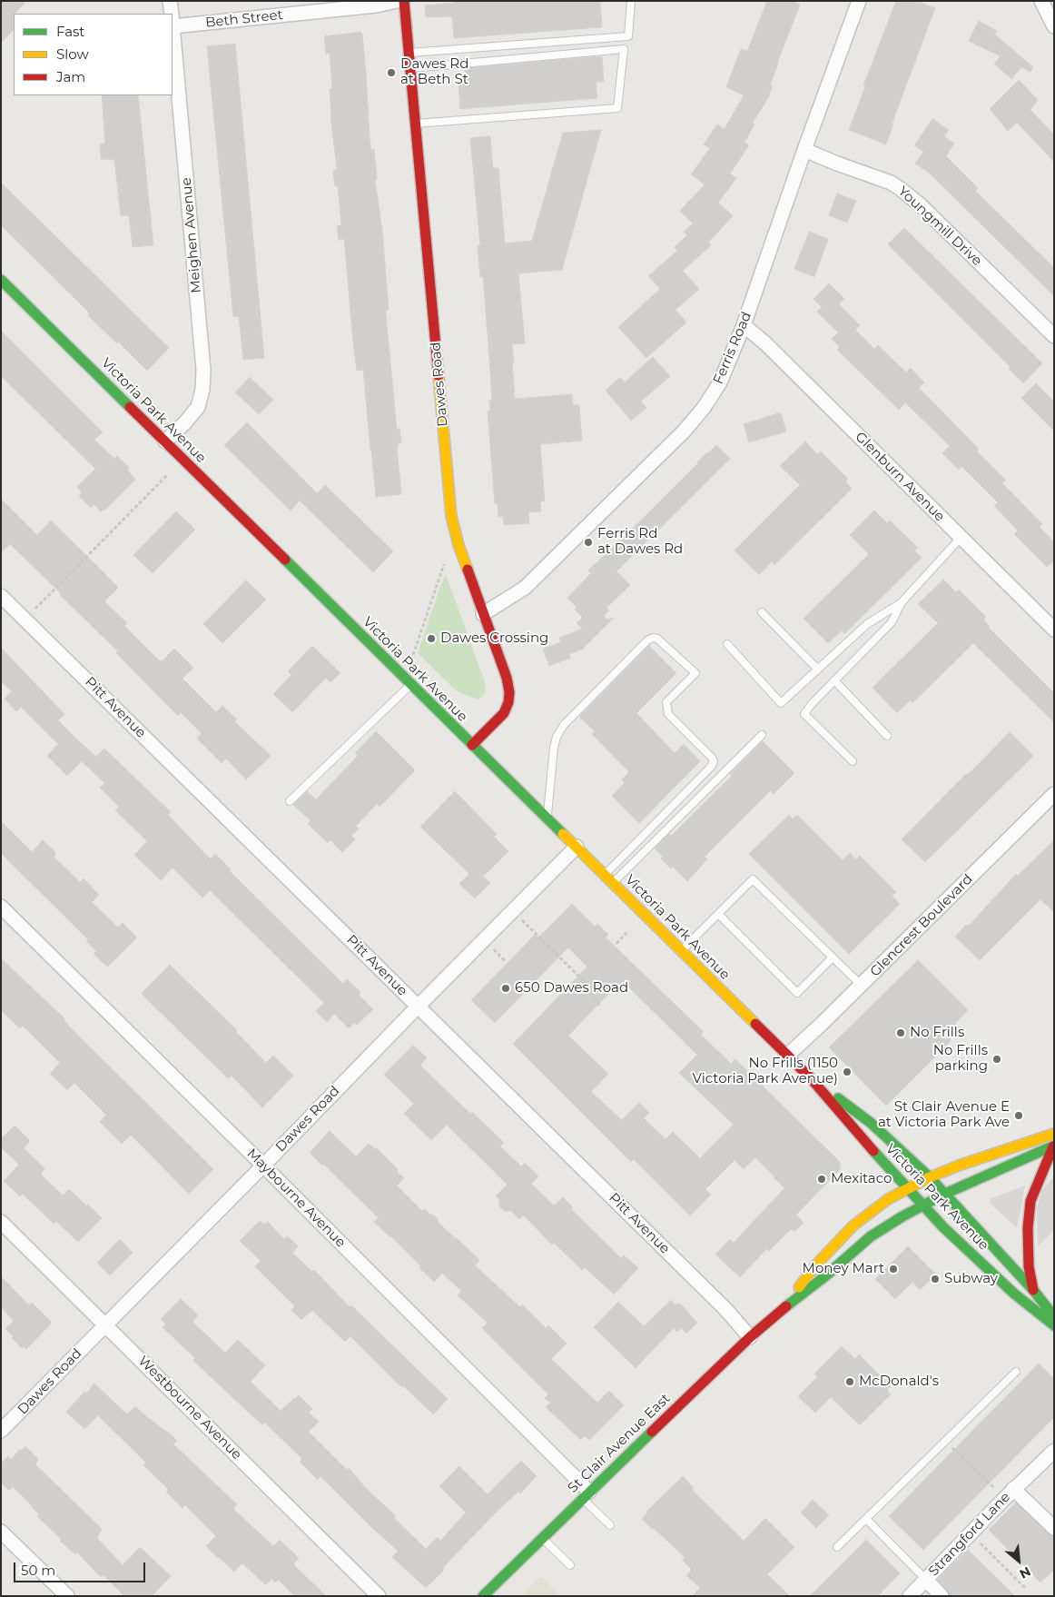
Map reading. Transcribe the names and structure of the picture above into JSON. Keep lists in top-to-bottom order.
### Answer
{
  "streets": {
    "main road": ["Dawes Road", "Victoria Park Avenue", "St Clair Avenue East"],
    "street": [
      "Beth Street",
      "Youngmill Drive",
      "Meighen Avenue",
      "Ferris Road",
      "Glenburn Avenue",
      "Pitt Avenue",
      "Glencrest Boulevard",
      "Maybourne Avenue",
      "Westbourne Avenue",
      "Strangford Lane"
    ]
  },
  "crossings": [
    ["Youngmill Drive", "Ferris Road"],
    ["Meighen Avenue", "Victoria Park Avenue"],
    ["Ferris Road", "Dawes Road"],
    ["Ferris Road", "Glenburn Avenue"],
    ["Dawes Road", "Victoria Park Avenue"],
    ["Dawes Road", "Pitt Avenue"],
    ["Dawes Road", "Maybourne Avenue"],
    ["Dawes Road", "Westbourne Avenue"],
    ["Victoria Park Avenue", "Glencrest Boulevard"],
    ["Victoria Park Avenue", "St Clair Avenue East"],
    ["Pitt Avenue", "St Clair Avenue East"],
    ["Maybourne Avenue", "St Clair Avenue East"]
  ],
  "places": [
    "Dawes Rd at Beth St",
    "Ferris Rd at Dawes Rd",
    "Dawes Crossing",
    "650 Dawes Road",
    "No Frills",
    "No Frills parking",
    "No Frills (1150 Victoria Park Avenue)",
    "St Clair Avenue E at Victoria Park Ave",
    "Mexitaco",
    "Money Mart",
    "Subway",
    "McDonald's"
  ],
  "legend": ["Fast", "Slow", "Jam"],
  "scale_bar": "50 m",
  "north": "bottom right"
}
